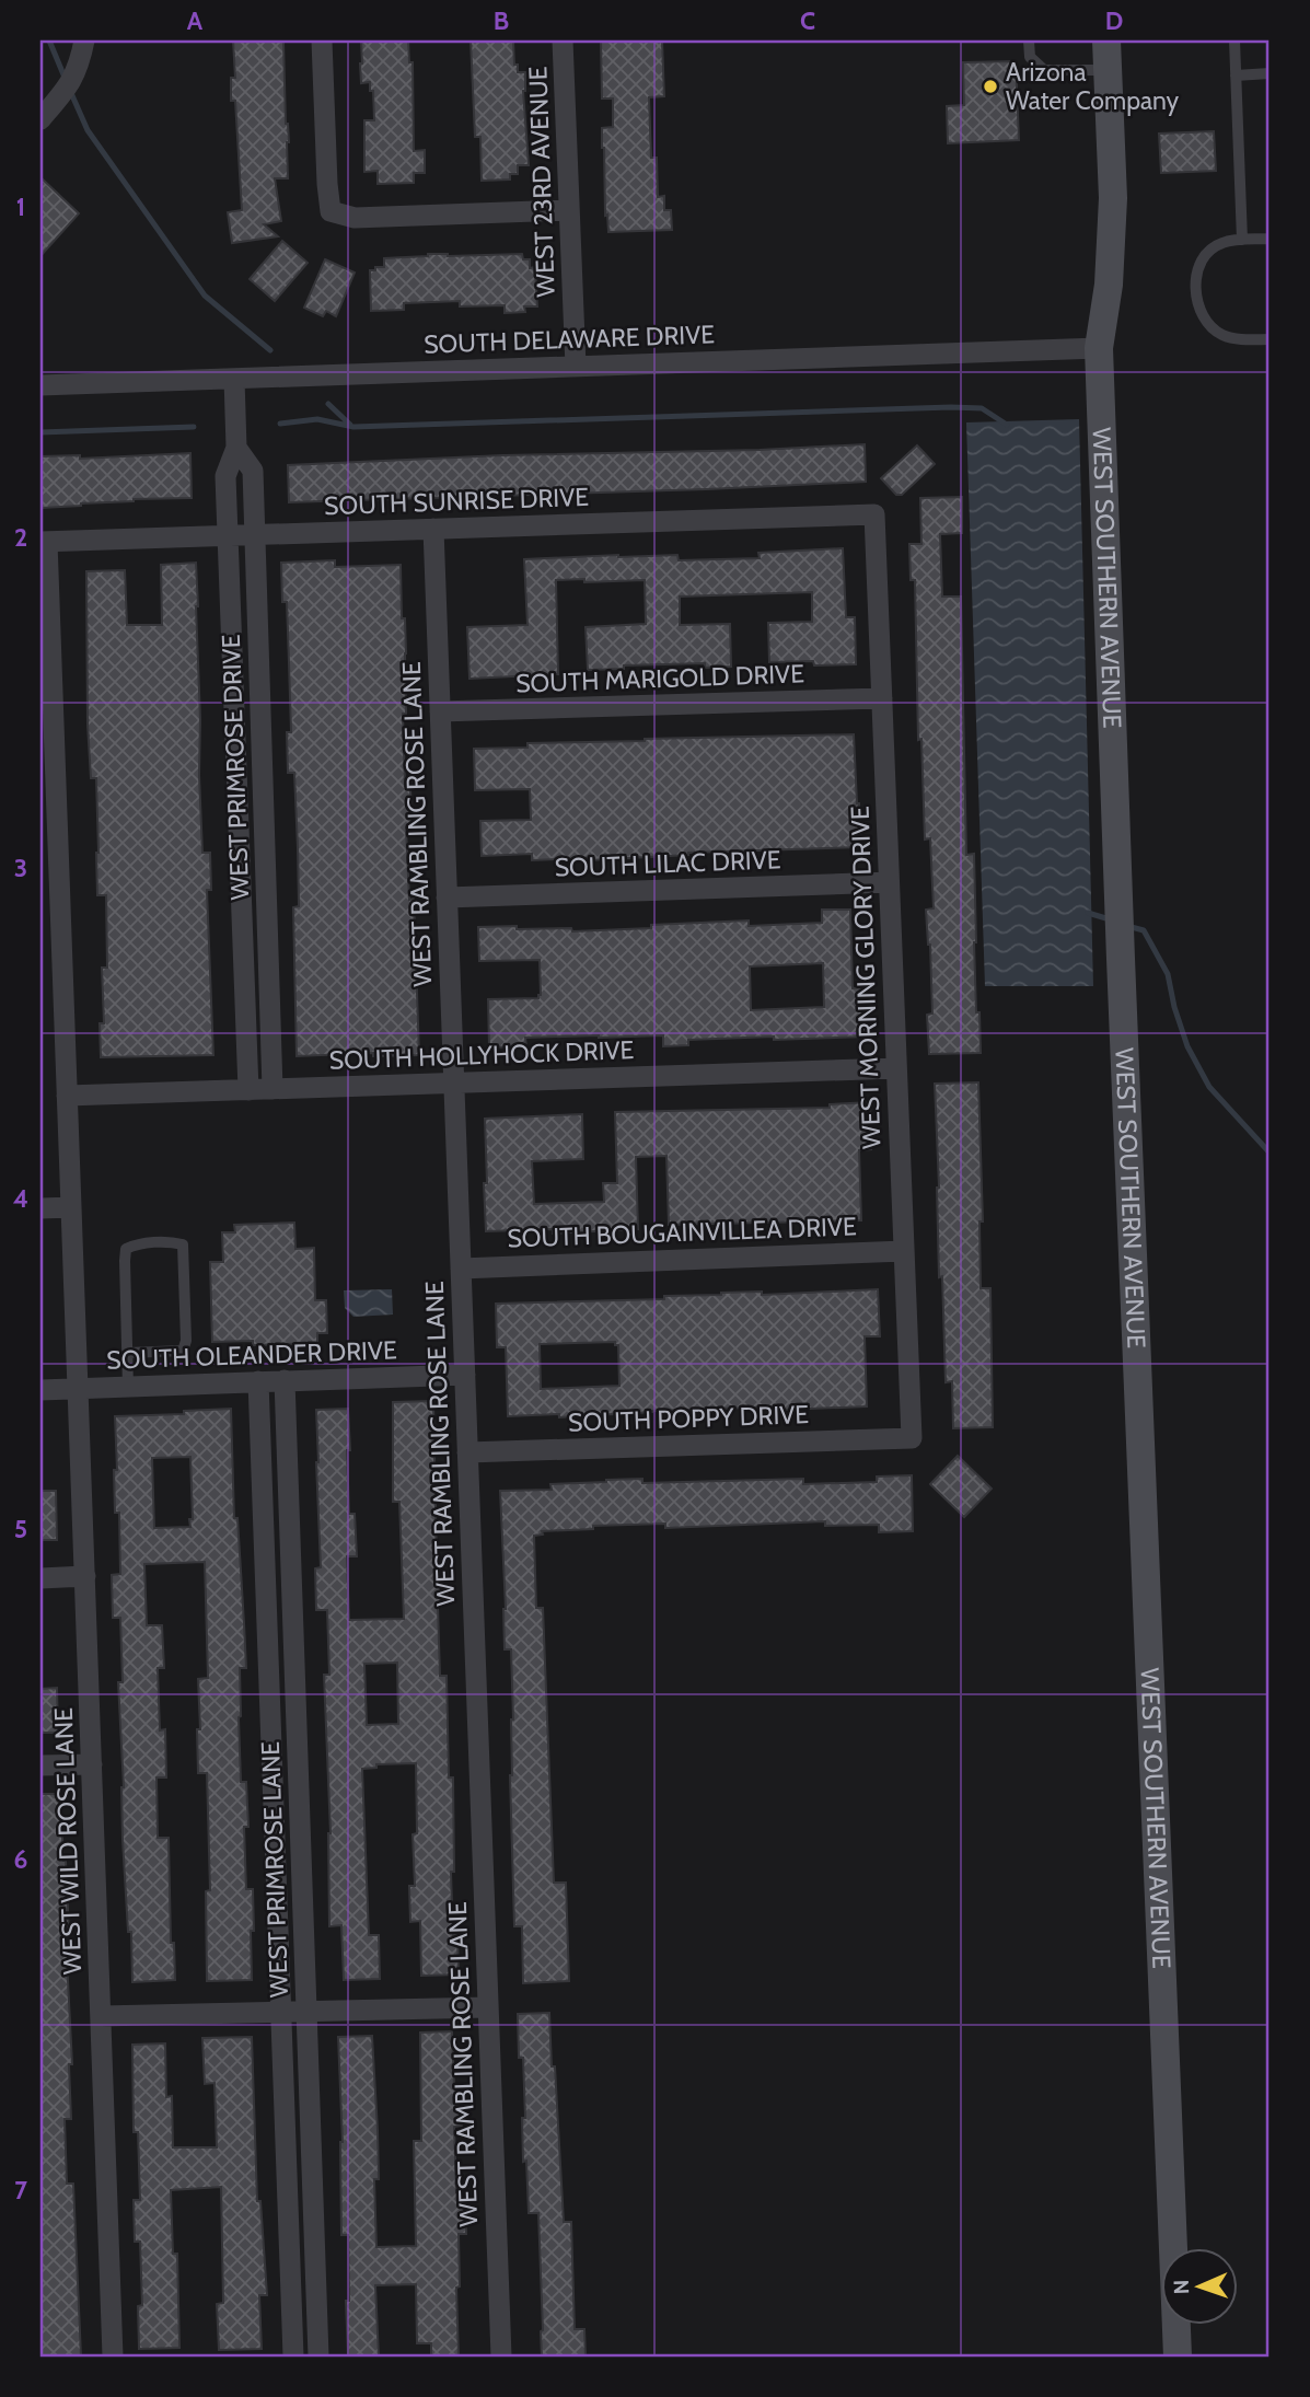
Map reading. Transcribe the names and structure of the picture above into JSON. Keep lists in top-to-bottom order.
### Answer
{
  "streets": {
    "main road": ["WEST SOUTHERN AVENUE"],
    "street": [
      "WEST 23RD AVENUE",
      "SOUTH DELAWARE DRIVE",
      "SOUTH SUNRISE DRIVE",
      "SOUTH MARIGOLD DRIVE",
      "WEST PRIMROSE DRIVE",
      "WEST RAMBLING ROSE LANE",
      "SOUTH LILAC DRIVE",
      "WEST MORNING GLORY DRIVE",
      "SOUTH HOLLYHOCK DRIVE",
      "SOUTH BOUGAINVILLEA DRIVE",
      "SOUTH OLEANDER DRIVE",
      "SOUTH POPPY DRIVE",
      "WEST WILD ROSE LANE",
      "WEST PRIMROSE LANE"
    ]
  },
  "crossings": [
    ["WEST 23RD AVENUE", "SOUTH DELAWARE DRIVE"],
    ["SOUTH DELAWARE DRIVE", "WEST SOUTHERN AVENUE"],
    ["SOUTH DELAWARE DRIVE", "WEST PRIMROSE DRIVE"],
    ["SOUTH SUNRISE DRIVE", "WEST PRIMROSE DRIVE"],
    ["SOUTH SUNRISE DRIVE", "WEST RAMBLING ROSE LANE"],
    ["SOUTH SUNRISE DRIVE", "WEST MORNING GLORY DRIVE"],
    ["SOUTH SUNRISE DRIVE", "WEST WILD ROSE LANE"],
    ["SOUTH MARIGOLD DRIVE", "WEST RAMBLING ROSE LANE"],
    ["SOUTH MARIGOLD DRIVE", "WEST MORNING GLORY DRIVE"],
    ["WEST PRIMROSE DRIVE", "SOUTH HOLLYHOCK DRIVE"],
    ["WEST RAMBLING ROSE LANE", "SOUTH LILAC DRIVE"],
    ["WEST RAMBLING ROSE LANE", "SOUTH HOLLYHOCK DRIVE"],
    ["WEST RAMBLING ROSE LANE", "SOUTH BOUGAINVILLEA DRIVE"],
    ["WEST RAMBLING ROSE LANE", "SOUTH OLEANDER DRIVE"],
    ["WEST RAMBLING ROSE LANE", "SOUTH POPPY DRIVE"],
    ["SOUTH LILAC DRIVE", "WEST MORNING GLORY DRIVE"],
    ["WEST MORNING GLORY DRIVE", "SOUTH HOLLYHOCK DRIVE"],
    ["WEST MORNING GLORY DRIVE", "SOUTH BOUGAINVILLEA DRIVE"],
    ["WEST MORNING GLORY DRIVE", "SOUTH POPPY DRIVE"],
    ["SOUTH HOLLYHOCK DRIVE", "WEST WILD ROSE LANE"],
    ["SOUTH OLEANDER DRIVE", "WEST WILD ROSE LANE"],
    ["SOUTH OLEANDER DRIVE", "WEST PRIMROSE LANE"]
  ],
  "places": ["Arizona Water Company"],
  "north": "left",
  "grid": {
    "columns": [
      "A",
      "B",
      "C",
      "D"
    ],
    "rows": [
      "1",
      "2",
      "3",
      "4",
      "5",
      "6",
      "7"
    ]
  }
}
